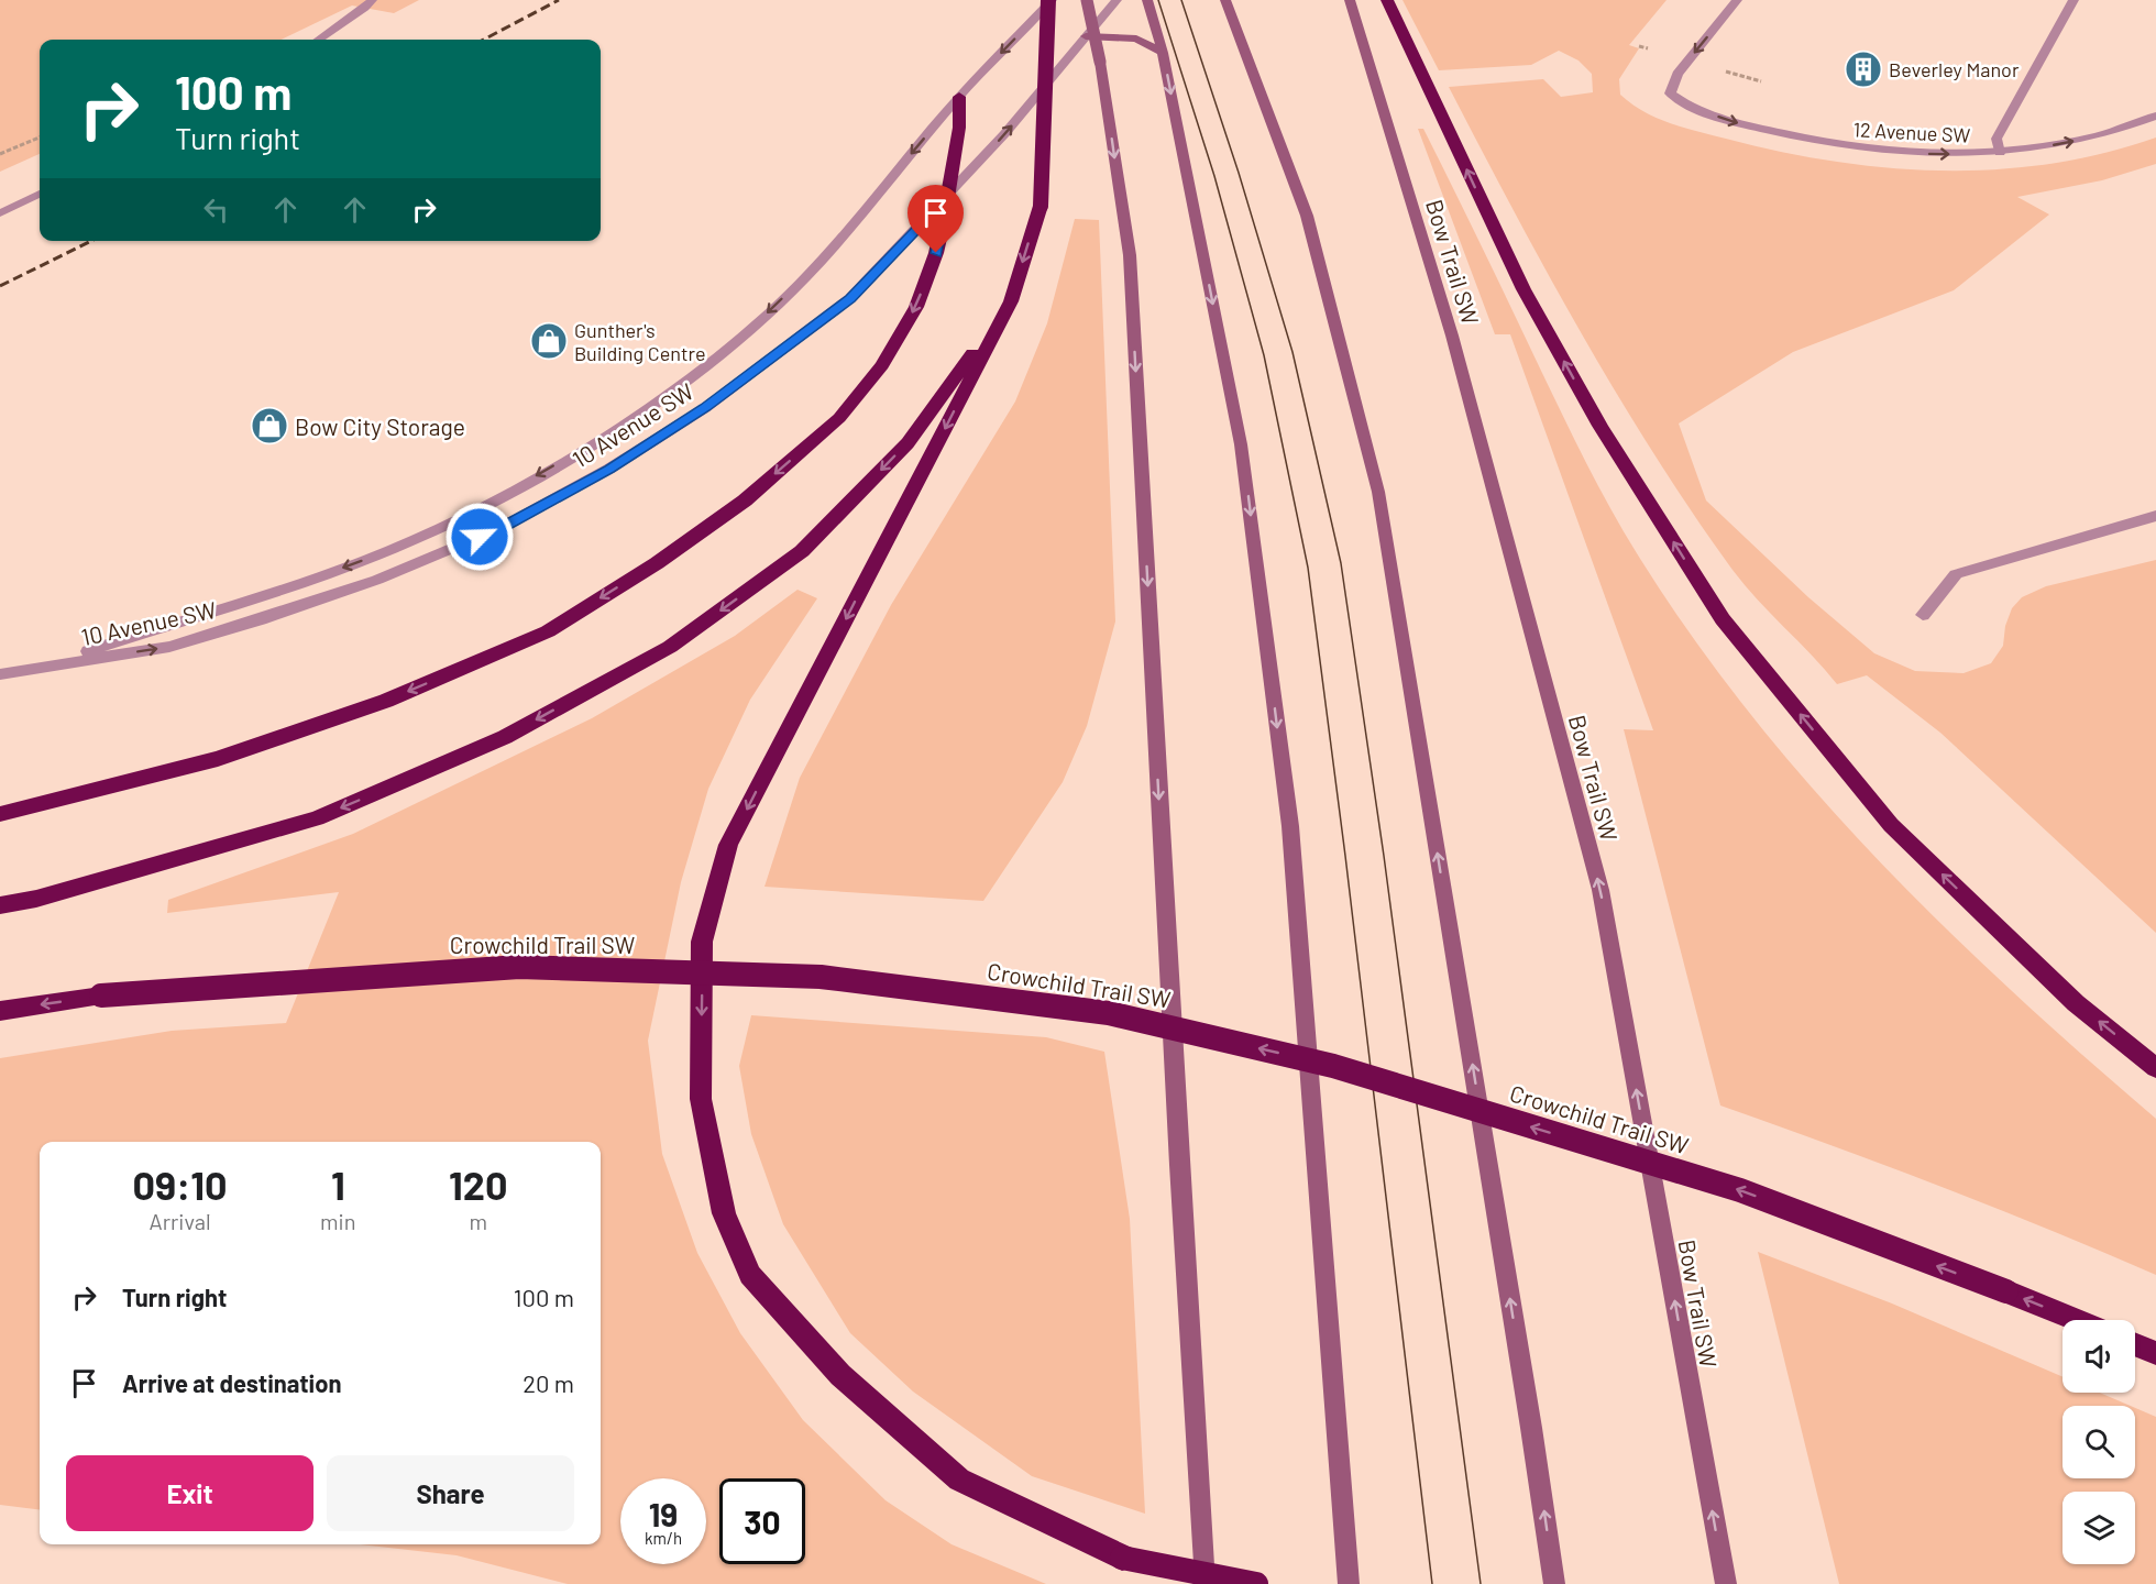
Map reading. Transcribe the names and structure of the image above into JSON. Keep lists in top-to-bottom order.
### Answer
{
  "streets": {
    "highway": ["Crowchild Trail SW"],
    "main road": ["Bow Trail SW"],
    "street": ["12 Avenue SW", "10 Avenue SW"]
  },
  "one_way": ["Crowchild Trail SW"],
  "places": {
    "building": ["Beverley Manor"],
    "shop": ["Gunther's Building Centre", "Bow City Storage"]
  },
  "page": {
    "turn": ["100 m", "Turn right"],
    "eta": [
      "09:10",
      "Arrival",
      "1",
      "min",
      "120",
      "m"
    ],
    "list": [
      {
        "name": "Turn right",
        "value": "100 m"
      },
      {
        "name": "Arrive at destination",
        "value": "20 m"
      }
    ],
    "buttons": ["Exit", "Share"],
    "speed": "19 km/h",
    "limit": "30"
  }
}
